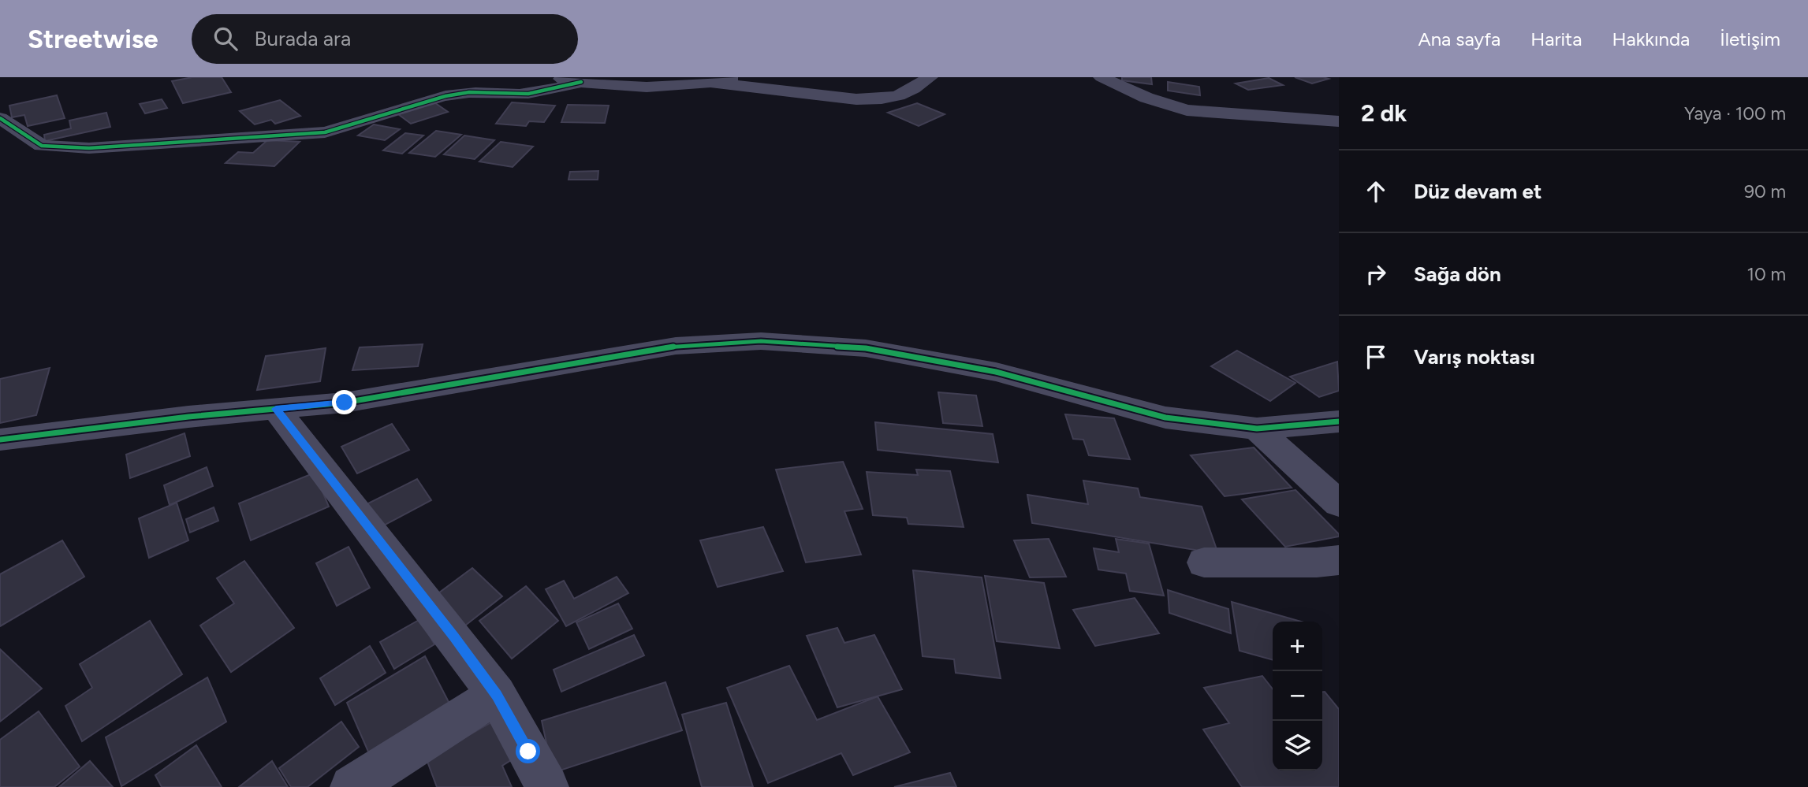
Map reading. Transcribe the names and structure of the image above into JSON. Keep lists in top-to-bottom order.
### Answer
{
  "page": {
    "header": "Streetwise",
    "search": "Burada ara",
    "nav": [
      "Ana sayfa",
      "Harita",
      "Hakkında",
      "İletişim"
    ],
    "heading": ["2 dk", "Yaya · 100 m"],
    "list": [
      ["Düz devam et", "90 m"],
      ["Sağa dön", "10 m"],
      "Varış noktası"
    ],
    "map_buttons": ["+", "−"]
  }
}
